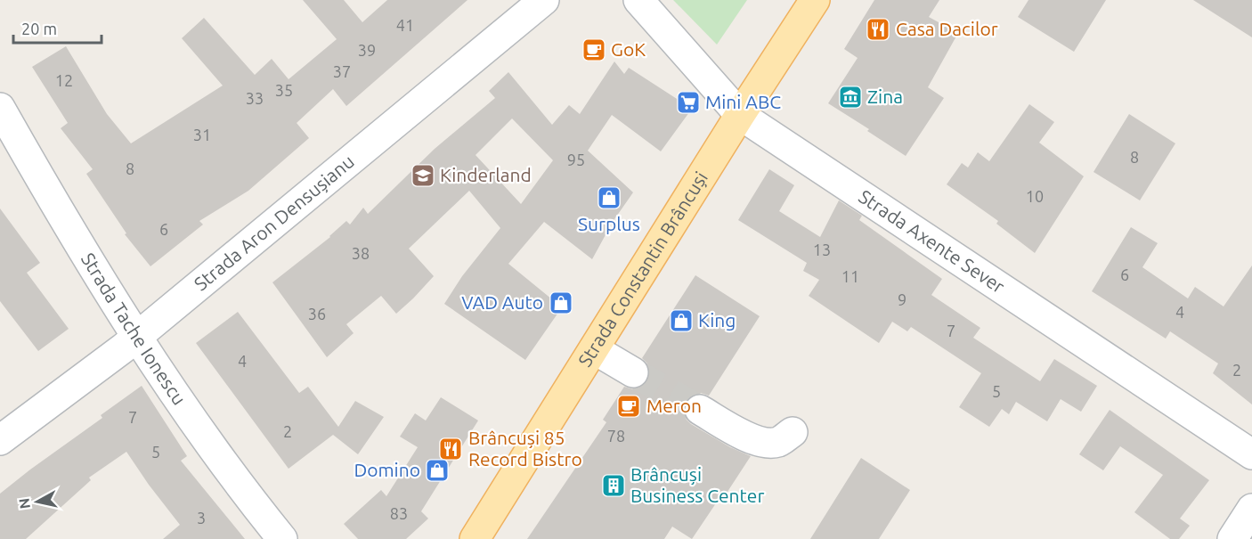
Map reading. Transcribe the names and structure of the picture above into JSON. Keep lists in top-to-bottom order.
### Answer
{
  "streets": {
    "main road": ["Strada Constantin Brâncuși"],
    "street": ["Strada Aron Densușianu", "Strada Axente Sever", "Strada Tache Ionescu"]
  },
  "crossings": [
    ["Strada Aron Densușianu", "Strada Tache Ionescu"],
    ["Strada Axente Sever", "Strada Constantin Brâncuși"]
  ],
  "places": {
    "restaurant": ["Casa Dacilor", "Brâncuși 85 Record Bistro"],
    "cafe": ["GoK", "Meron"],
    "museum": ["Zina"],
    "supermarket": ["Mini ABC"],
    "school or university": ["Kinderland"],
    "shop": [
      "Surplus",
      "VAD Auto",
      "King",
      "Domino"
    ],
    "building": ["Brâncuși Business Center"]
  },
  "house_numbers": [
    "41",
    "39",
    "37",
    "12",
    "35",
    "33",
    "31",
    "8",
    "95",
    "8",
    "10",
    "6",
    "13",
    "38",
    "6",
    "11",
    "9",
    "4",
    "36",
    "7",
    "4",
    "2",
    "5",
    "7",
    "2",
    "78",
    "5",
    "83",
    "3"
  ],
  "scale_bar": "20 m",
  "north": "left"
}
